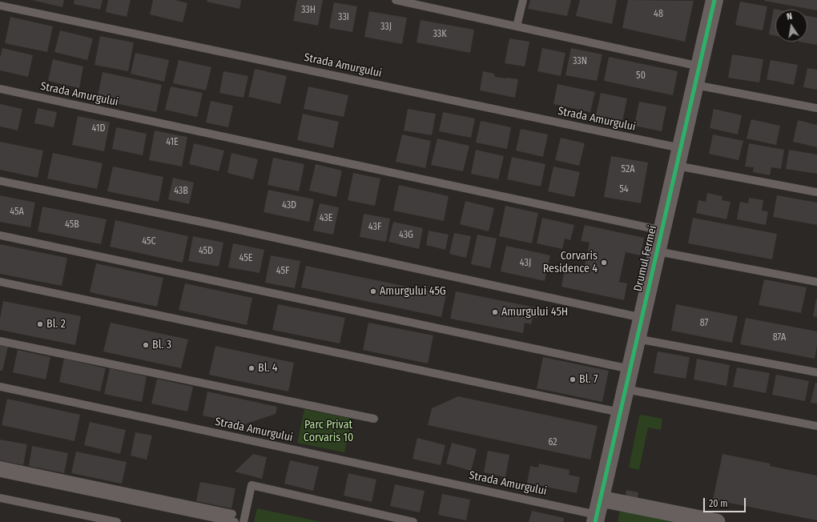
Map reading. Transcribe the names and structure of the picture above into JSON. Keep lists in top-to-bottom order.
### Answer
{
  "streets": {
    "street": ["Drumul Fermei"],
    "lane": ["Strada Amurgului"]
  },
  "crossings": [
    ["Strada Amurgului", "Drumul Fermei"]
  ],
  "parks": ["Parc Privat Corvaris 10"],
  "places": [
    "Corvaris Residence 4",
    "Amurgului 45G",
    "Amurgului 45H",
    "Bl. 2",
    "Bl. 3",
    "Bl. 4",
    "Bl. 7"
  ],
  "house_numbers": [
    "33H",
    "48",
    "33I",
    "33J",
    "33K",
    "33N",
    "50",
    "41D",
    "41E",
    "52A",
    "54",
    "43B",
    "43D",
    "45A",
    "43E",
    "45B",
    "43F",
    "43G",
    "45C",
    "45D",
    "45E",
    "43J",
    "45F",
    "87",
    "87A",
    "62"
  ],
  "scale_bar": "20 m",
  "north": "top"
}
